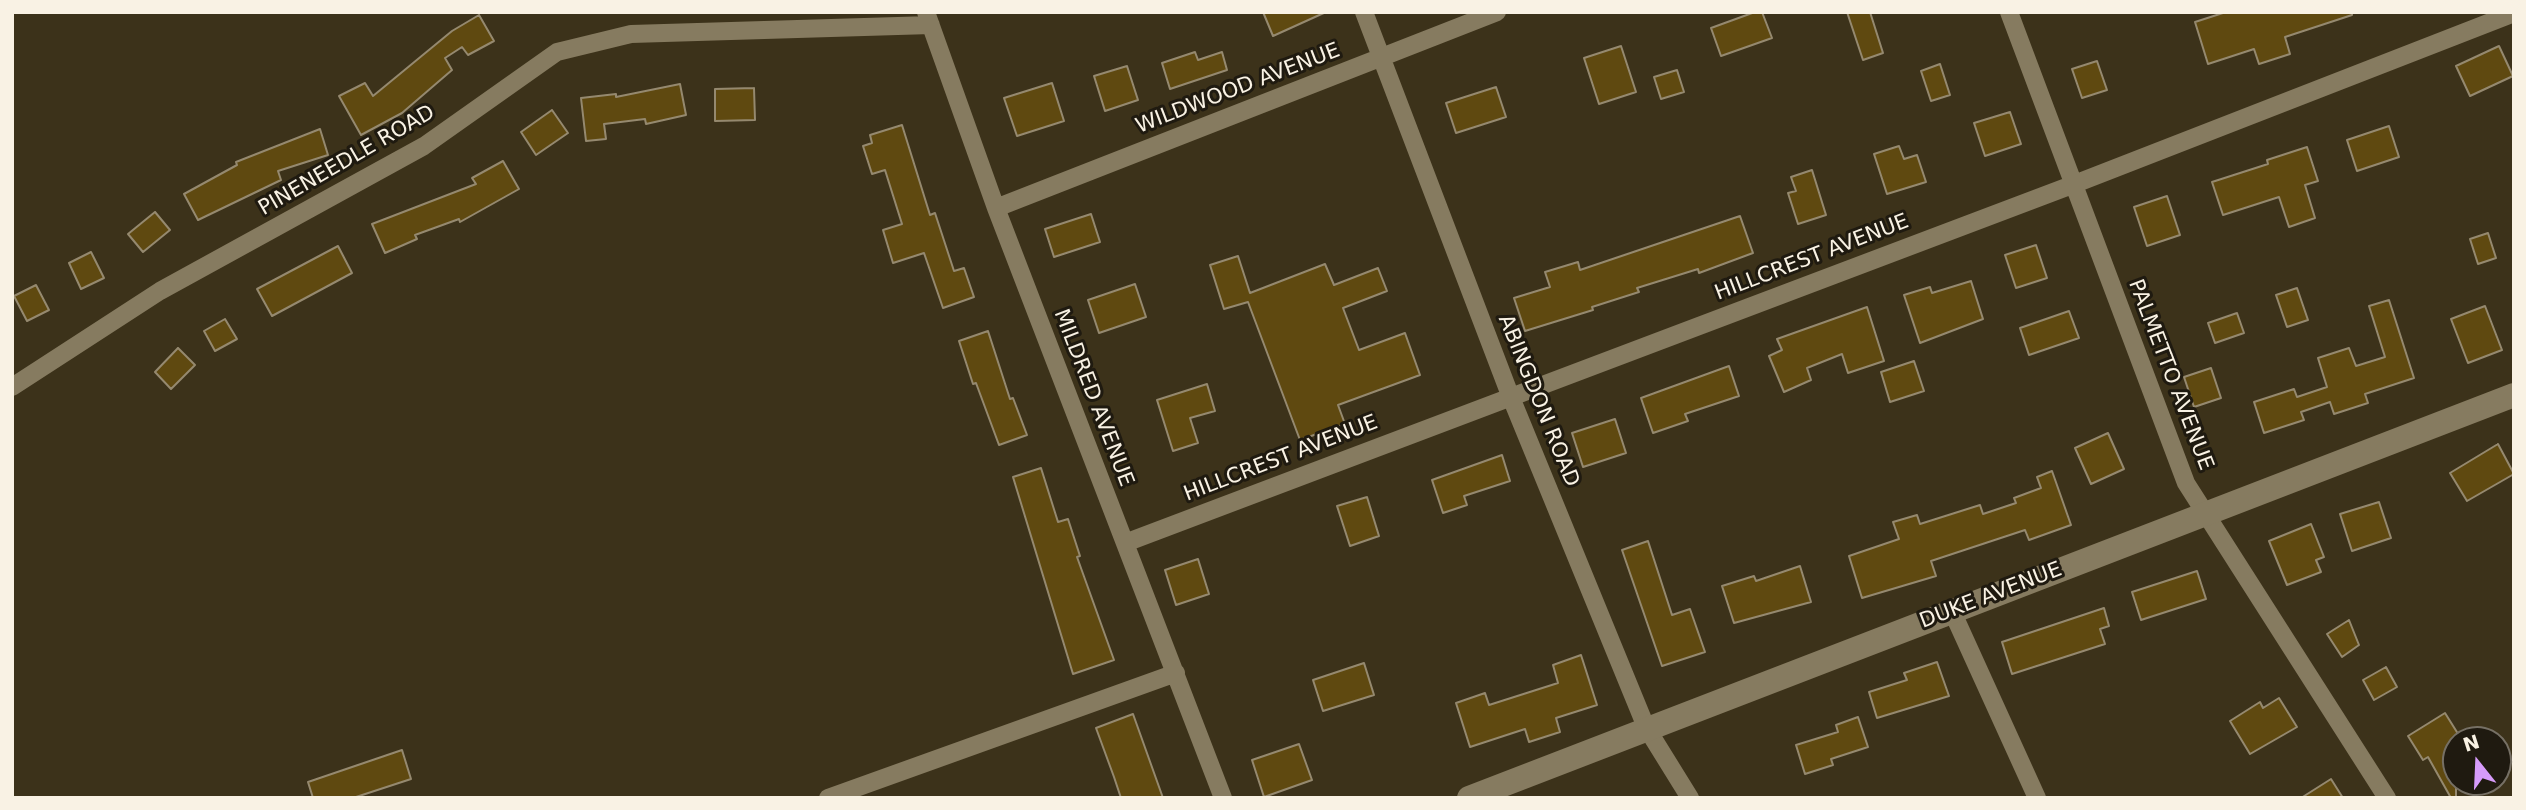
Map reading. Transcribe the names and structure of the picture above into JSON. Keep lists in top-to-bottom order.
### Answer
{
  "streets": {
    "street": [
      "WILDWOOD AVENUE",
      "PINENEEDLE ROAD",
      "HILLCREST AVENUE",
      "PALMETTO AVENUE",
      "MILDRED AVENUE",
      "ABINGDON ROAD",
      "DUKE AVENUE"
    ]
  },
  "crossings": [
    ["WILDWOOD AVENUE", "MILDRED AVENUE"],
    ["WILDWOOD AVENUE", "ABINGDON ROAD"],
    ["PINENEEDLE ROAD", "MILDRED AVENUE"],
    ["HILLCREST AVENUE", "PALMETTO AVENUE"],
    ["HILLCREST AVENUE", "MILDRED AVENUE"],
    ["HILLCREST AVENUE", "ABINGDON ROAD"],
    ["PALMETTO AVENUE", "DUKE AVENUE"],
    ["ABINGDON ROAD", "DUKE AVENUE"]
  ],
  "north": "top"
}
